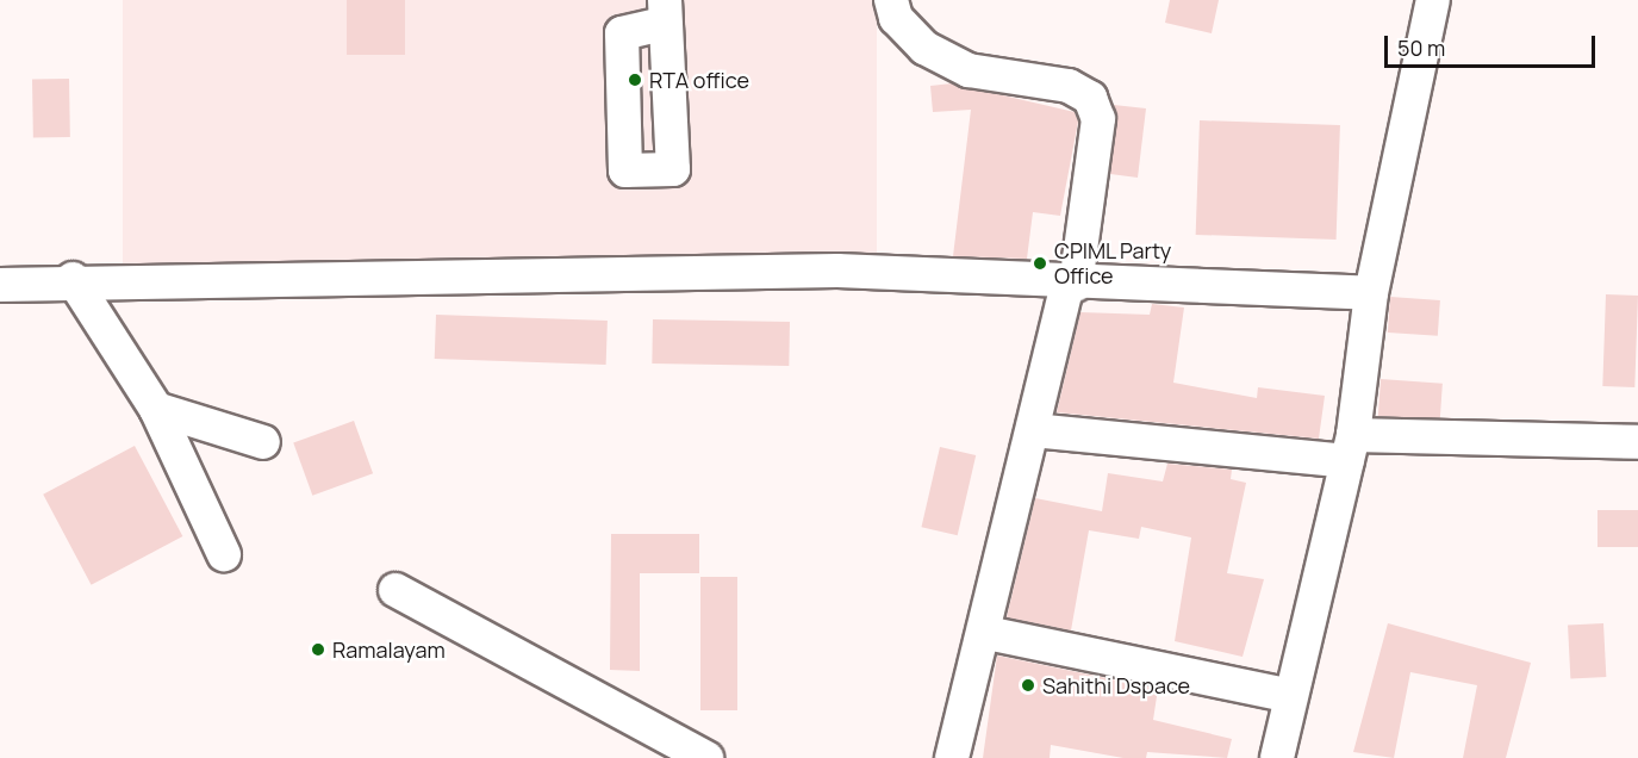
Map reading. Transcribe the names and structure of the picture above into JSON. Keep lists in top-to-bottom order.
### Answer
{
  "places": [
    "RTA office",
    "CPIML Party Office",
    "Ramalayam",
    "Sahithi Dspace"
  ],
  "scale_bar": "50 m"
}
